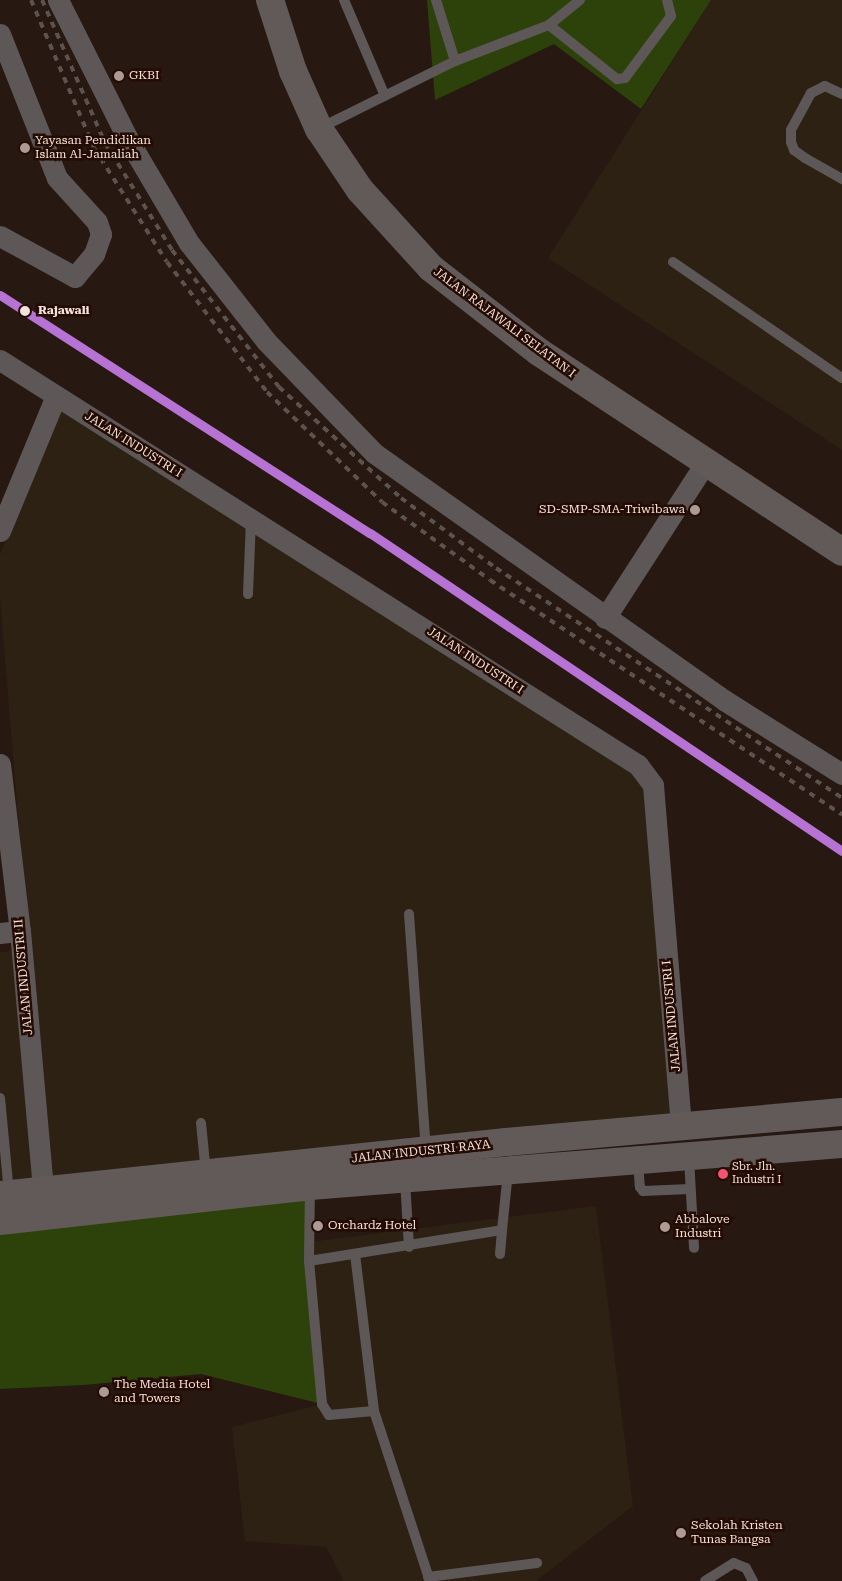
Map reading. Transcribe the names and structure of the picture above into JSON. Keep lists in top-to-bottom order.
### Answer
{
  "streets": {
    "main road": ["JALAN RAJAWALI SELATAN I", "JALAN INDUSTRI RAYA"],
    "street": ["JALAN INDUSTRI I", "JALAN INDUSTRI II"]
  },
  "crossings": [
    ["JALAN INDUSTRI I", "JALAN INDUSTRI RAYA"],
    ["JALAN INDUSTRI II", "JALAN INDUSTRI RAYA"]
  ],
  "places": [
    "GKBI",
    "Yayasan Pendidikan Islam Al-Jamaliah",
    "Rajawali",
    "SD-SMP-SMA-Triwibawa",
    "Sbr. Jln. Industri I",
    "Orchardz Hotel",
    "Abbalove Industri",
    "The Media Hotel and Towers",
    "Sekolah Kristen Tunas Bangsa"
  ]
}
